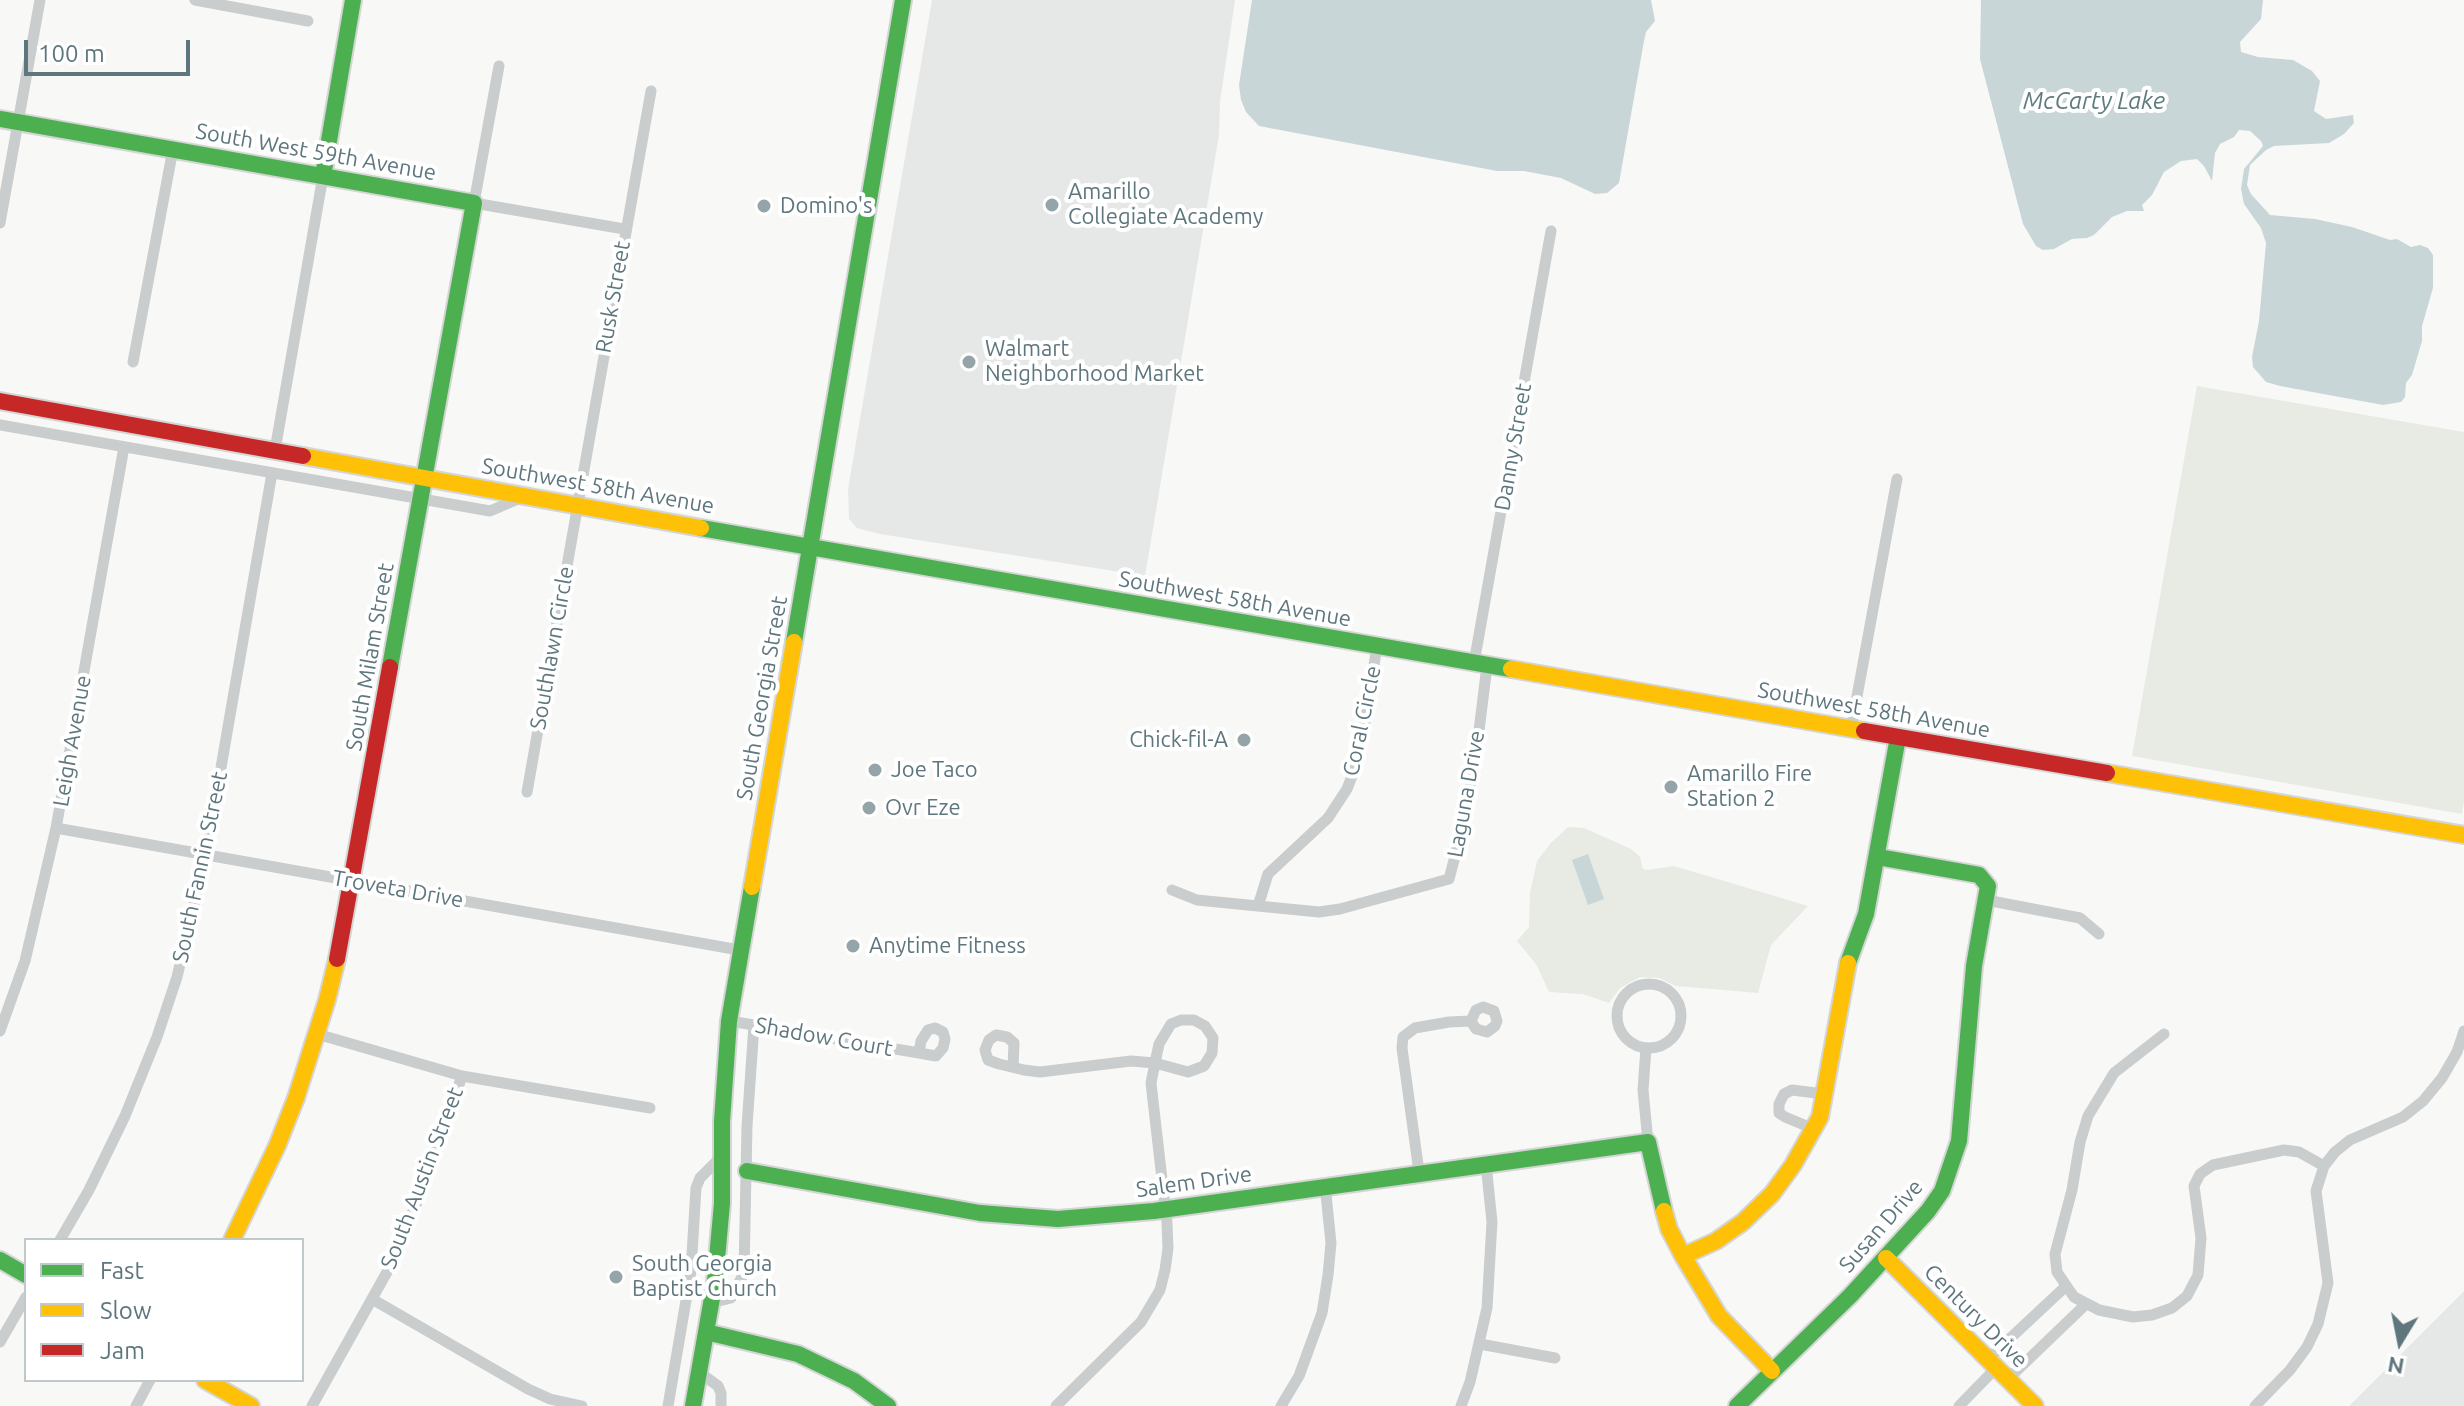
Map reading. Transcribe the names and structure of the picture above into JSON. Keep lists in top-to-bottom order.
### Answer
{
  "streets": {
    "main road": [
      "South West 59th Avenue",
      "Southwest 58th Avenue",
      "South Milam Street",
      "South Georgia Street",
      "Salem Drive",
      "Susan Drive",
      "Century Drive"
    ],
    "street": [
      "Rusk Street",
      "Danny Street",
      "Southlawn Circle",
      "Coral Circle",
      "Leigh Avenue",
      "Laguna Drive",
      "South Fannin Street",
      "Troveta Drive",
      "Shadow Court",
      "South Austin Street"
    ]
  },
  "crossings": [
    ["South West 59th Avenue", "Rusk Street"],
    ["South West 59th Avenue", "South Milam Street"],
    ["Rusk Street", "Southwest 58th Avenue"],
    ["Rusk Street", "Southlawn Circle"],
    ["Danny Street", "Southwest 58th Avenue"],
    ["Danny Street", "Laguna Drive"],
    ["Southwest 58th Avenue", "Southlawn Circle"],
    ["Southwest 58th Avenue", "South Milam Street"],
    ["Southwest 58th Avenue", "South Georgia Street"],
    ["Southwest 58th Avenue", "Coral Circle"],
    ["Southwest 58th Avenue", "Laguna Drive"],
    ["South Milam Street", "Troveta Drive"],
    ["South Georgia Street", "Troveta Drive"],
    ["South Georgia Street", "Shadow Court"],
    ["Coral Circle", "Laguna Drive"],
    ["Leigh Avenue", "Troveta Drive"],
    ["South Fannin Street", "Troveta Drive"],
    ["Susan Drive", "Century Drive"]
  ],
  "water": ["McCarty Lake"],
  "places": [
    "Amarillo Collegiate Academy",
    "Domino's",
    "Walmart Neighborhood Market",
    "Chick-fil-A",
    "Joe Taco",
    "Amarillo Fire Station 2",
    "Ovr Eze",
    "Anytime Fitness",
    "South Georgia Baptist Church"
  ],
  "legend": ["Fast", "Slow", "Jam"],
  "scale_bar": "100 m",
  "north": "bottom"
}
